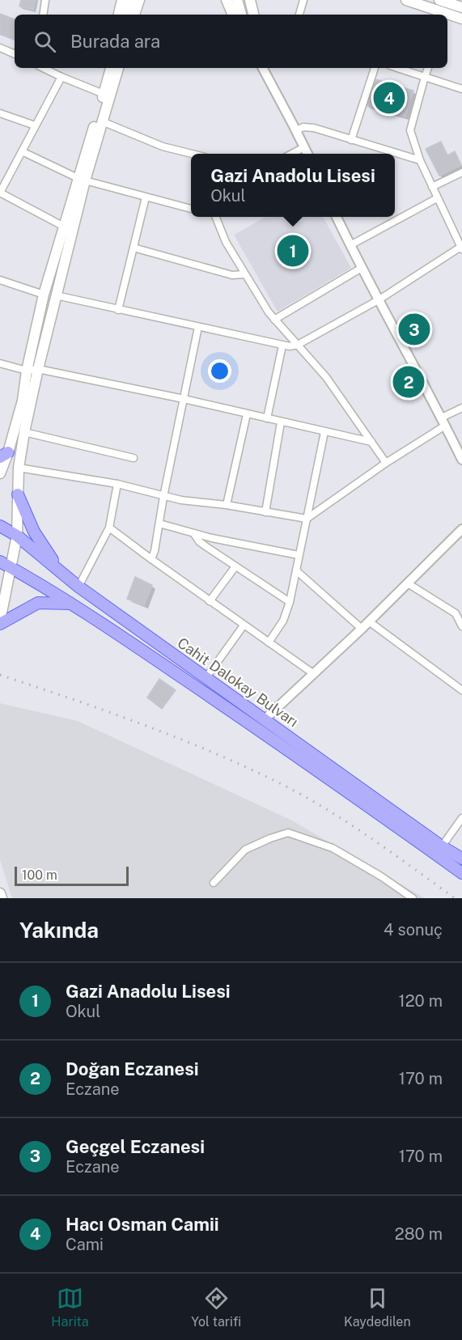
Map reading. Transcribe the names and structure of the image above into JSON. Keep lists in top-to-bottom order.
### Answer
{
  "streets": {
    "main road": ["Cahit Dalokay Bulvarı"]
  },
  "scale_bar": "100 m",
  "page": {
    "search": "Burada ara",
    "pins": [
      "4",
      "1",
      "3",
      "2"
    ],
    "popup": ["Gazi Anadolu Lisesi", "Okul"],
    "scale": "100 m",
    "heading": ["Yakında", "4 sonuç"],
    "list": [
      {
        "mark": "1",
        "name": "Gazi Anadolu Lisesi",
        "note": "Okul",
        "value": "120 m"
      },
      {
        "mark": "2",
        "name": "Doğan Eczanesi",
        "note": "Eczane",
        "value": "170 m"
      },
      {
        "mark": "3",
        "name": "Geçgel Eczanesi",
        "note": "Eczane",
        "value": "170 m"
      },
      {
        "mark": "4",
        "name": "Hacı Osman Camii",
        "note": "Cami",
        "value": "280 m"
      }
    ],
    "nav": ["Harita", "Yol tarifi", "Kaydedilen"]
  }
}
